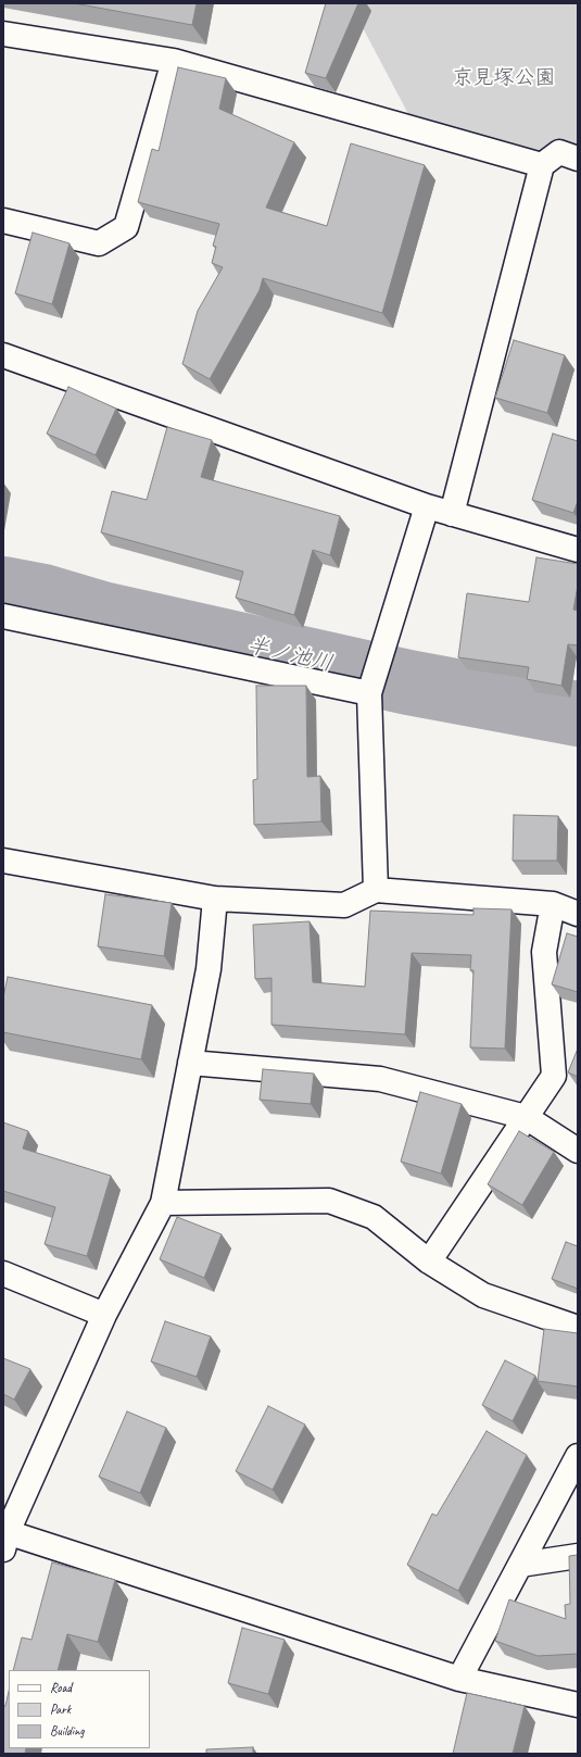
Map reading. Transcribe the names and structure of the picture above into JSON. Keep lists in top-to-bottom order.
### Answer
{
  "water": ["半ノ池川"],
  "parks": ["京見塚公園"],
  "legend": ["Road", "Park", "Building"]
}
